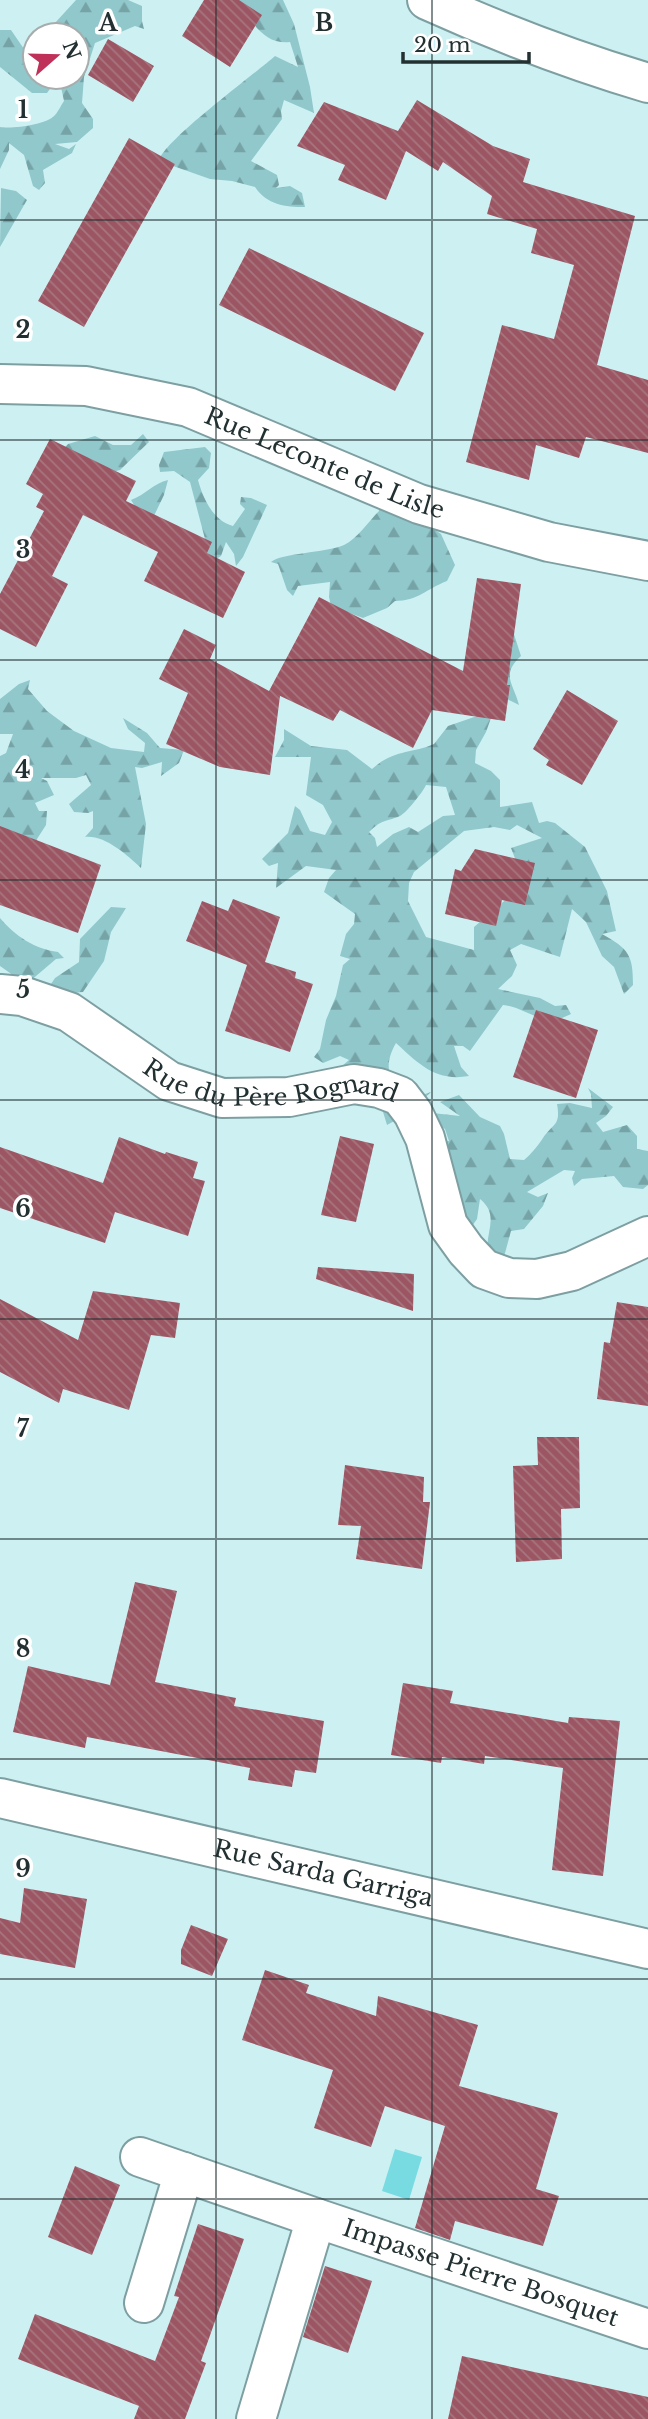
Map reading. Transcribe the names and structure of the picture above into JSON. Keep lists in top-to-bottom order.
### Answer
{
  "streets": {
    "street": [
      "Rue Leconte de Lisle",
      "Rue du Père Rognard",
      "Rue Sarda Garriga",
      "Impasse Pierre Bosquet"
    ]
  },
  "scale_bar": "20 m",
  "north": "right",
  "grid": {
    "columns": ["A", "B"],
    "rows": [
      "1",
      "2",
      "3",
      "4",
      "5",
      "6",
      "7",
      "8",
      "9"
    ]
  }
}
